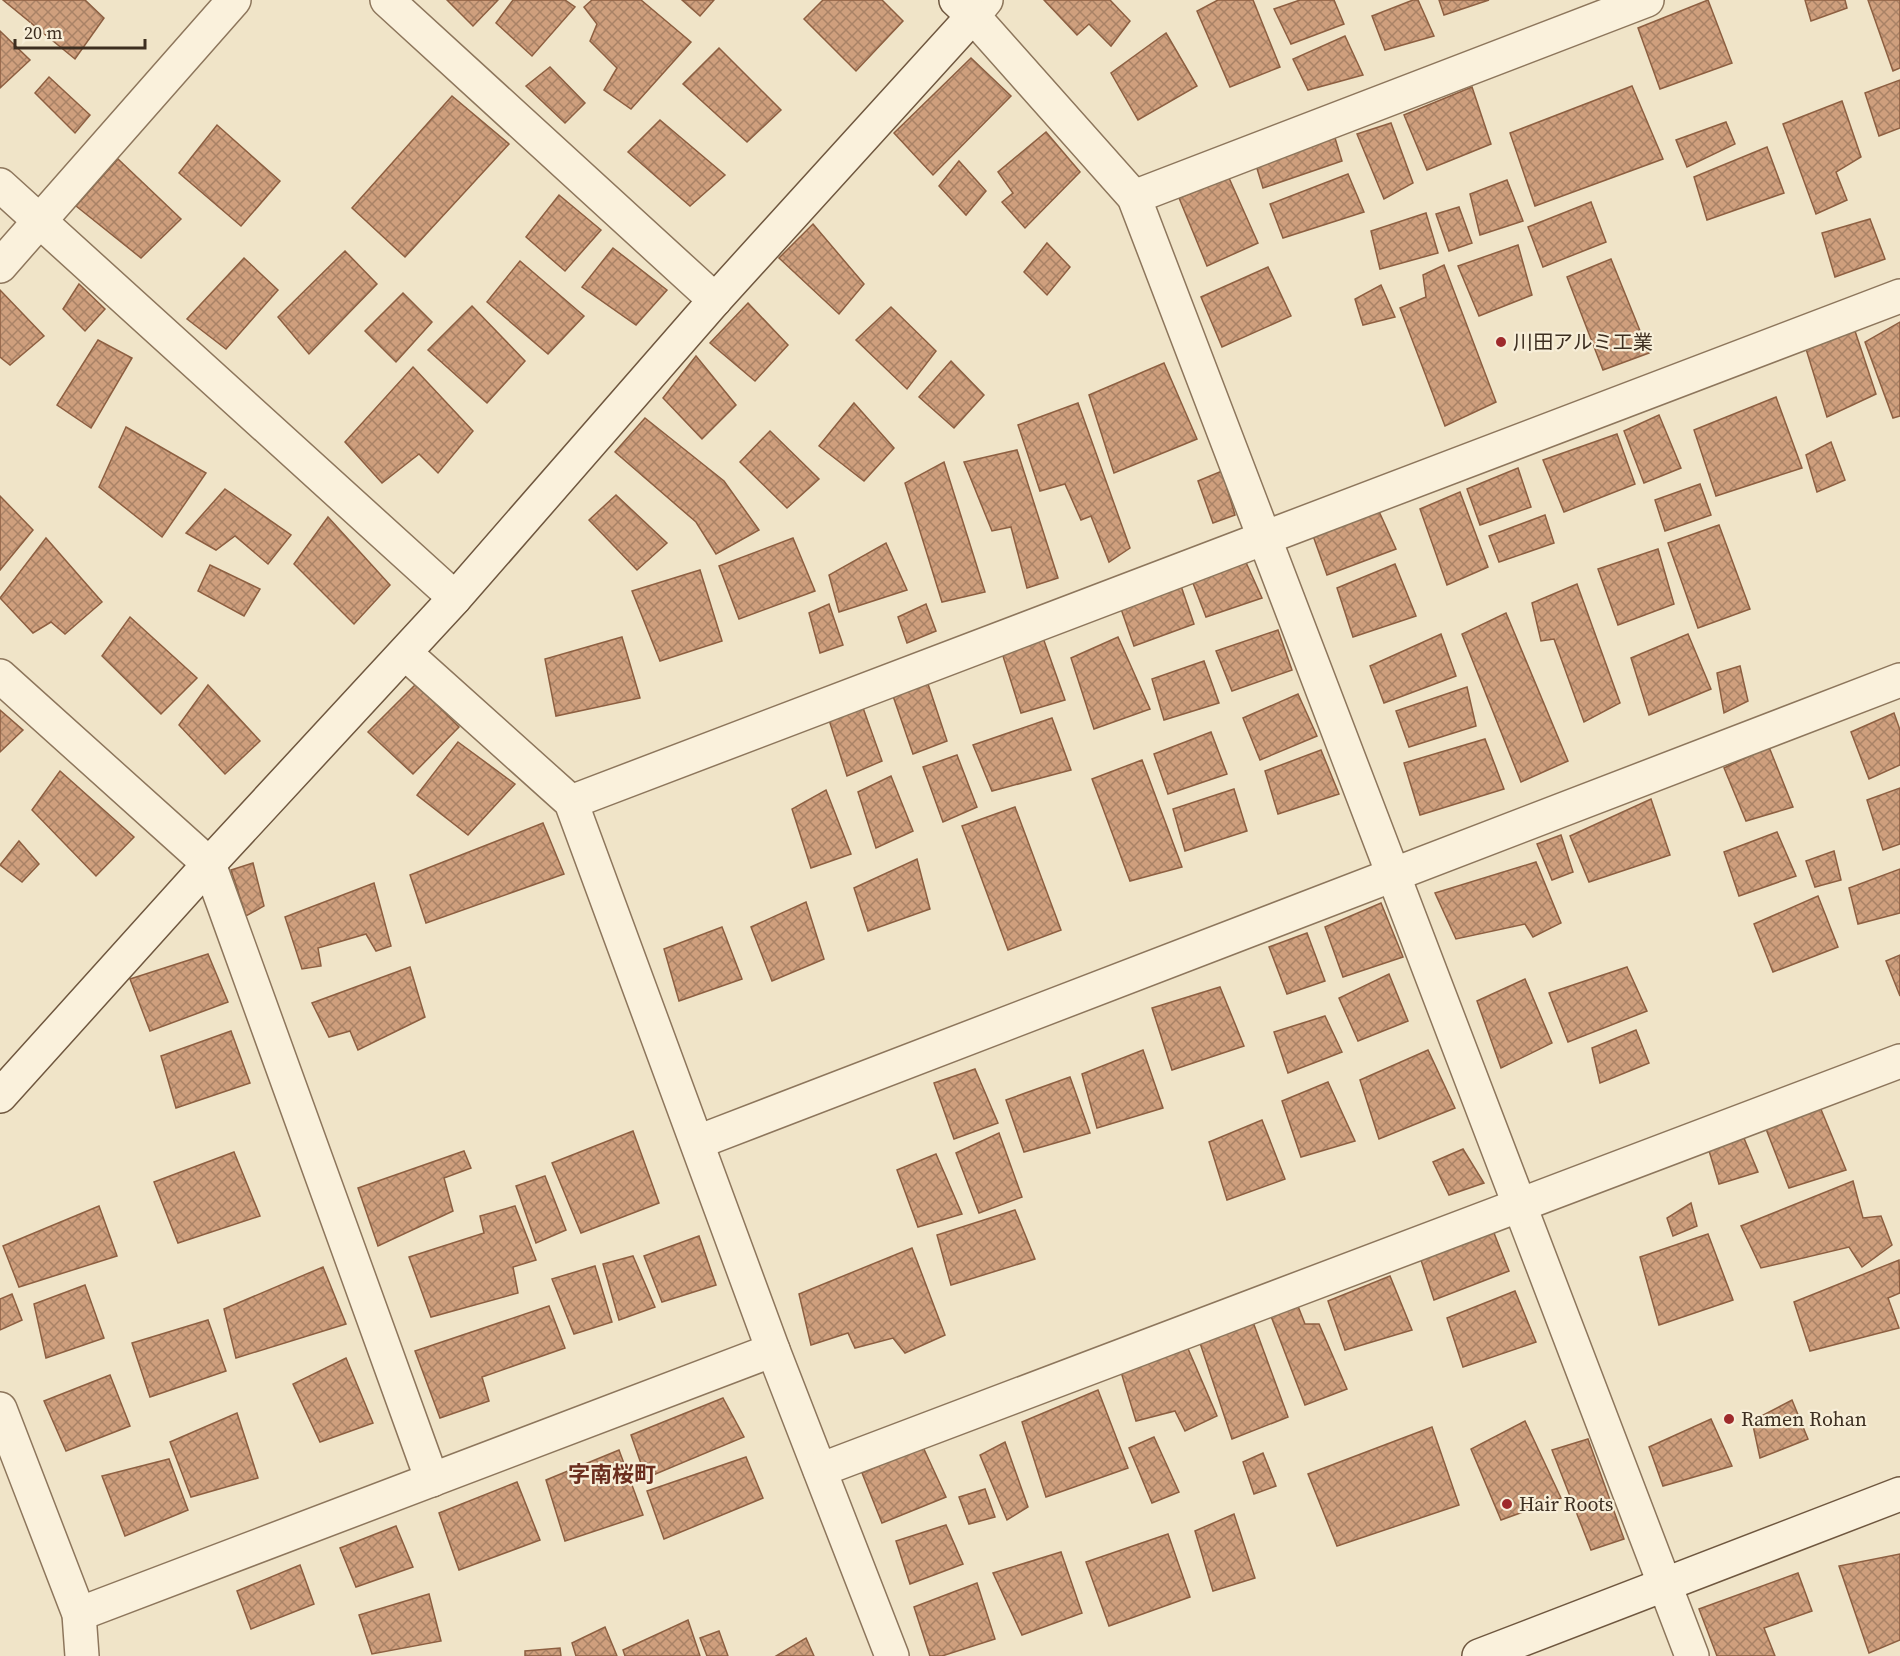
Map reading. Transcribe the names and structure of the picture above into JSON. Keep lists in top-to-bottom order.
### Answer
{
  "districts": ["字南桜町"],
  "places": ["川田アルミ工業", "Ramen Rohan", "Hair Roots"],
  "scale_bar": "20 m"
}
